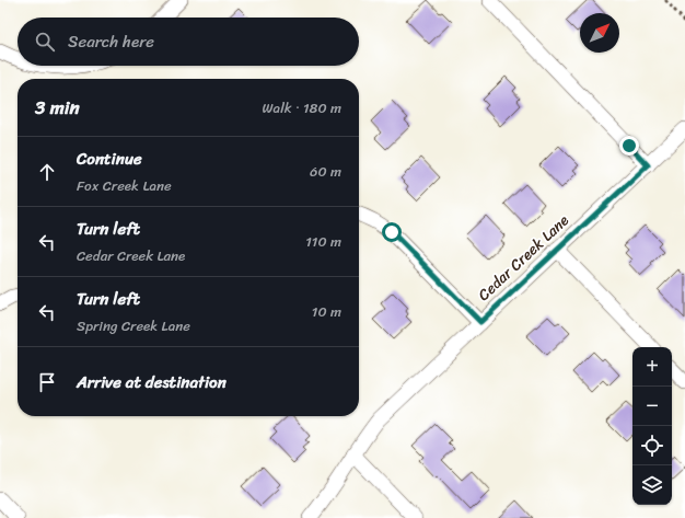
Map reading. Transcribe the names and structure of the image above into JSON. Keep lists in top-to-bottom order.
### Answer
{
  "streets": {
    "street": ["Cedar Creek Lane"]
  },
  "north": "top right",
  "page": {
    "search": "Search here",
    "heading": ["3 min", "Walk · 180 m"],
    "list": [
      ["Continue", "Fox Creek Lane", "60 m"],
      ["Turn left", "Cedar Creek Lane", "110 m"],
      ["Turn left", "Spring Creek Lane", "10 m"],
      "Arrive at destination"
    ],
    "map_buttons": ["+", "−"]
  }
}
